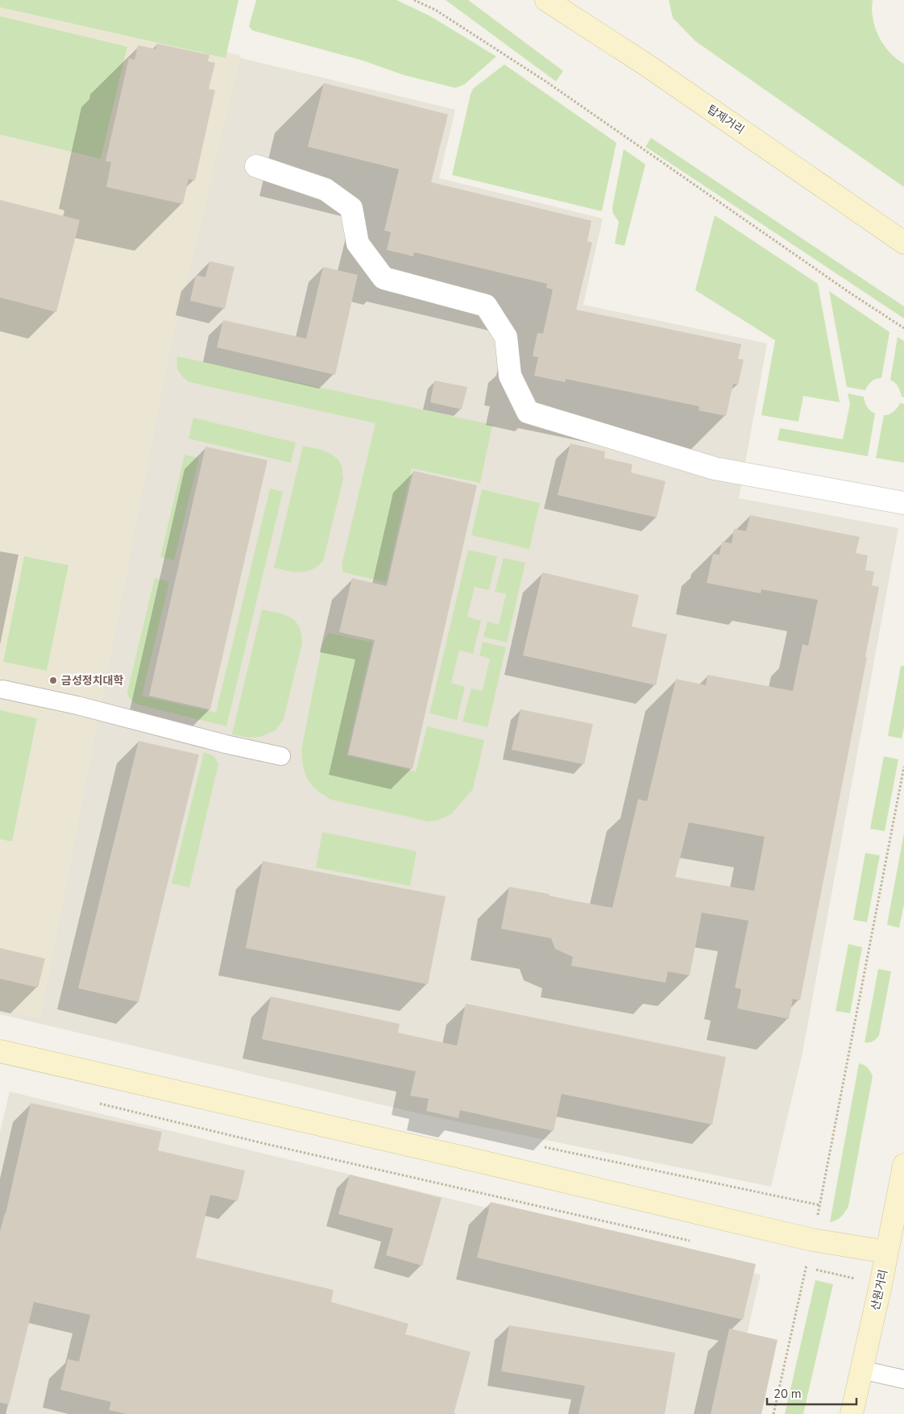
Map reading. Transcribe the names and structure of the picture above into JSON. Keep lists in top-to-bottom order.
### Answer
{
  "streets": {
    "main road": ["탑제거리", "산원거리"]
  },
  "places": ["금성정치대학"],
  "scale_bar": "20 m"
}
